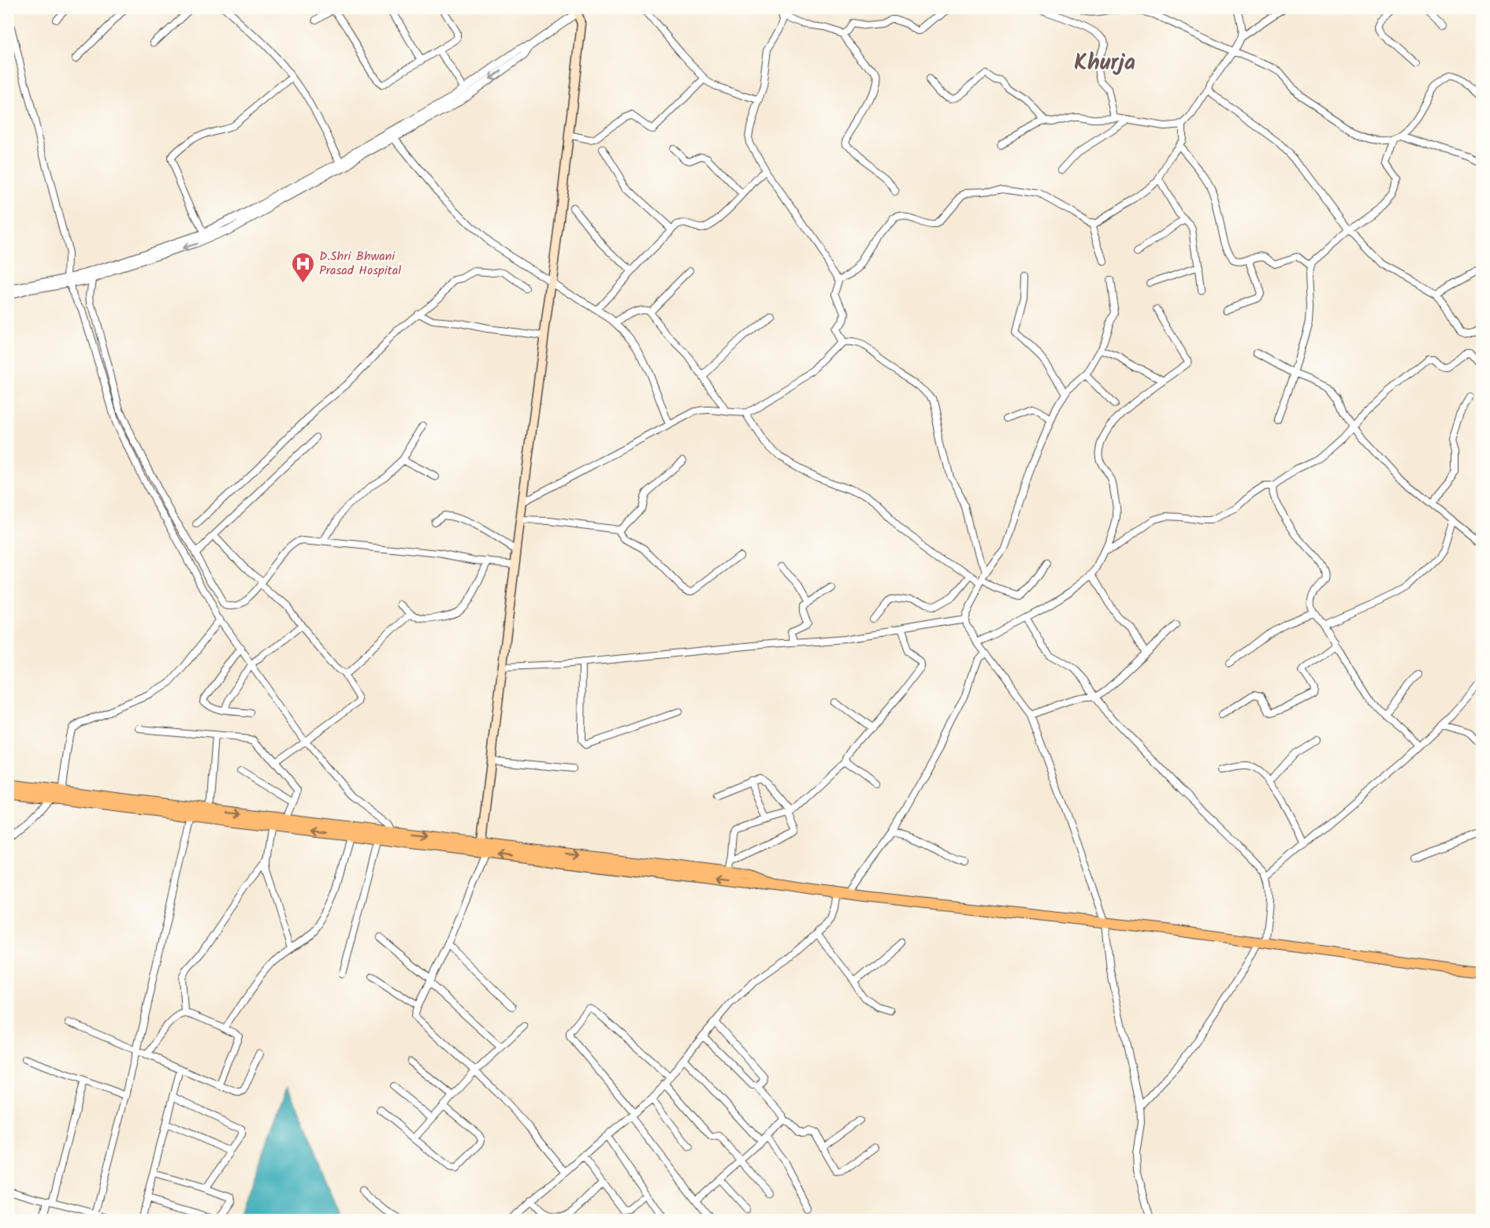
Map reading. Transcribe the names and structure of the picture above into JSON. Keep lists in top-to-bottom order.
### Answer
{
  "districts": ["Khurja"],
  "places": {
    "hospital": ["D.Shri Bhwani Prasad Hospital"]
  }
}
